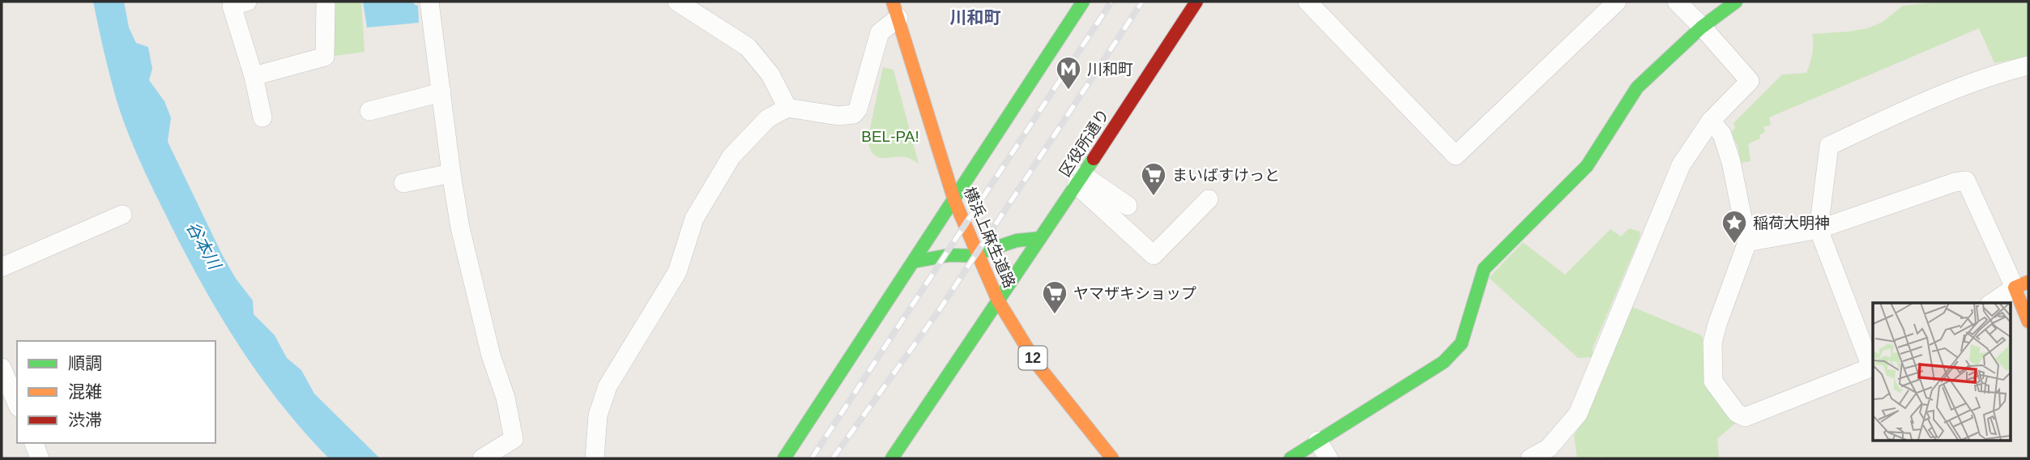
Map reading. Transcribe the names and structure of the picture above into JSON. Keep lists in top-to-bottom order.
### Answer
{
  "streets": {
    "street": ["区役所通り", "横浜上麻生道路", "12"]
  },
  "crossings": [
    ["区役所通り", "横浜上麻生道路"]
  ],
  "districts": ["川和町"],
  "water": ["谷本川"],
  "parks": ["BEL-PA!"],
  "places": {
    "metro station": ["川和町"],
    "supermarket": ["まいばすけっと", "ヤマザキショップ"],
    "place": ["稲荷大明神"]
  },
  "legend": ["順調", "混雑", "渋滞"]
}
